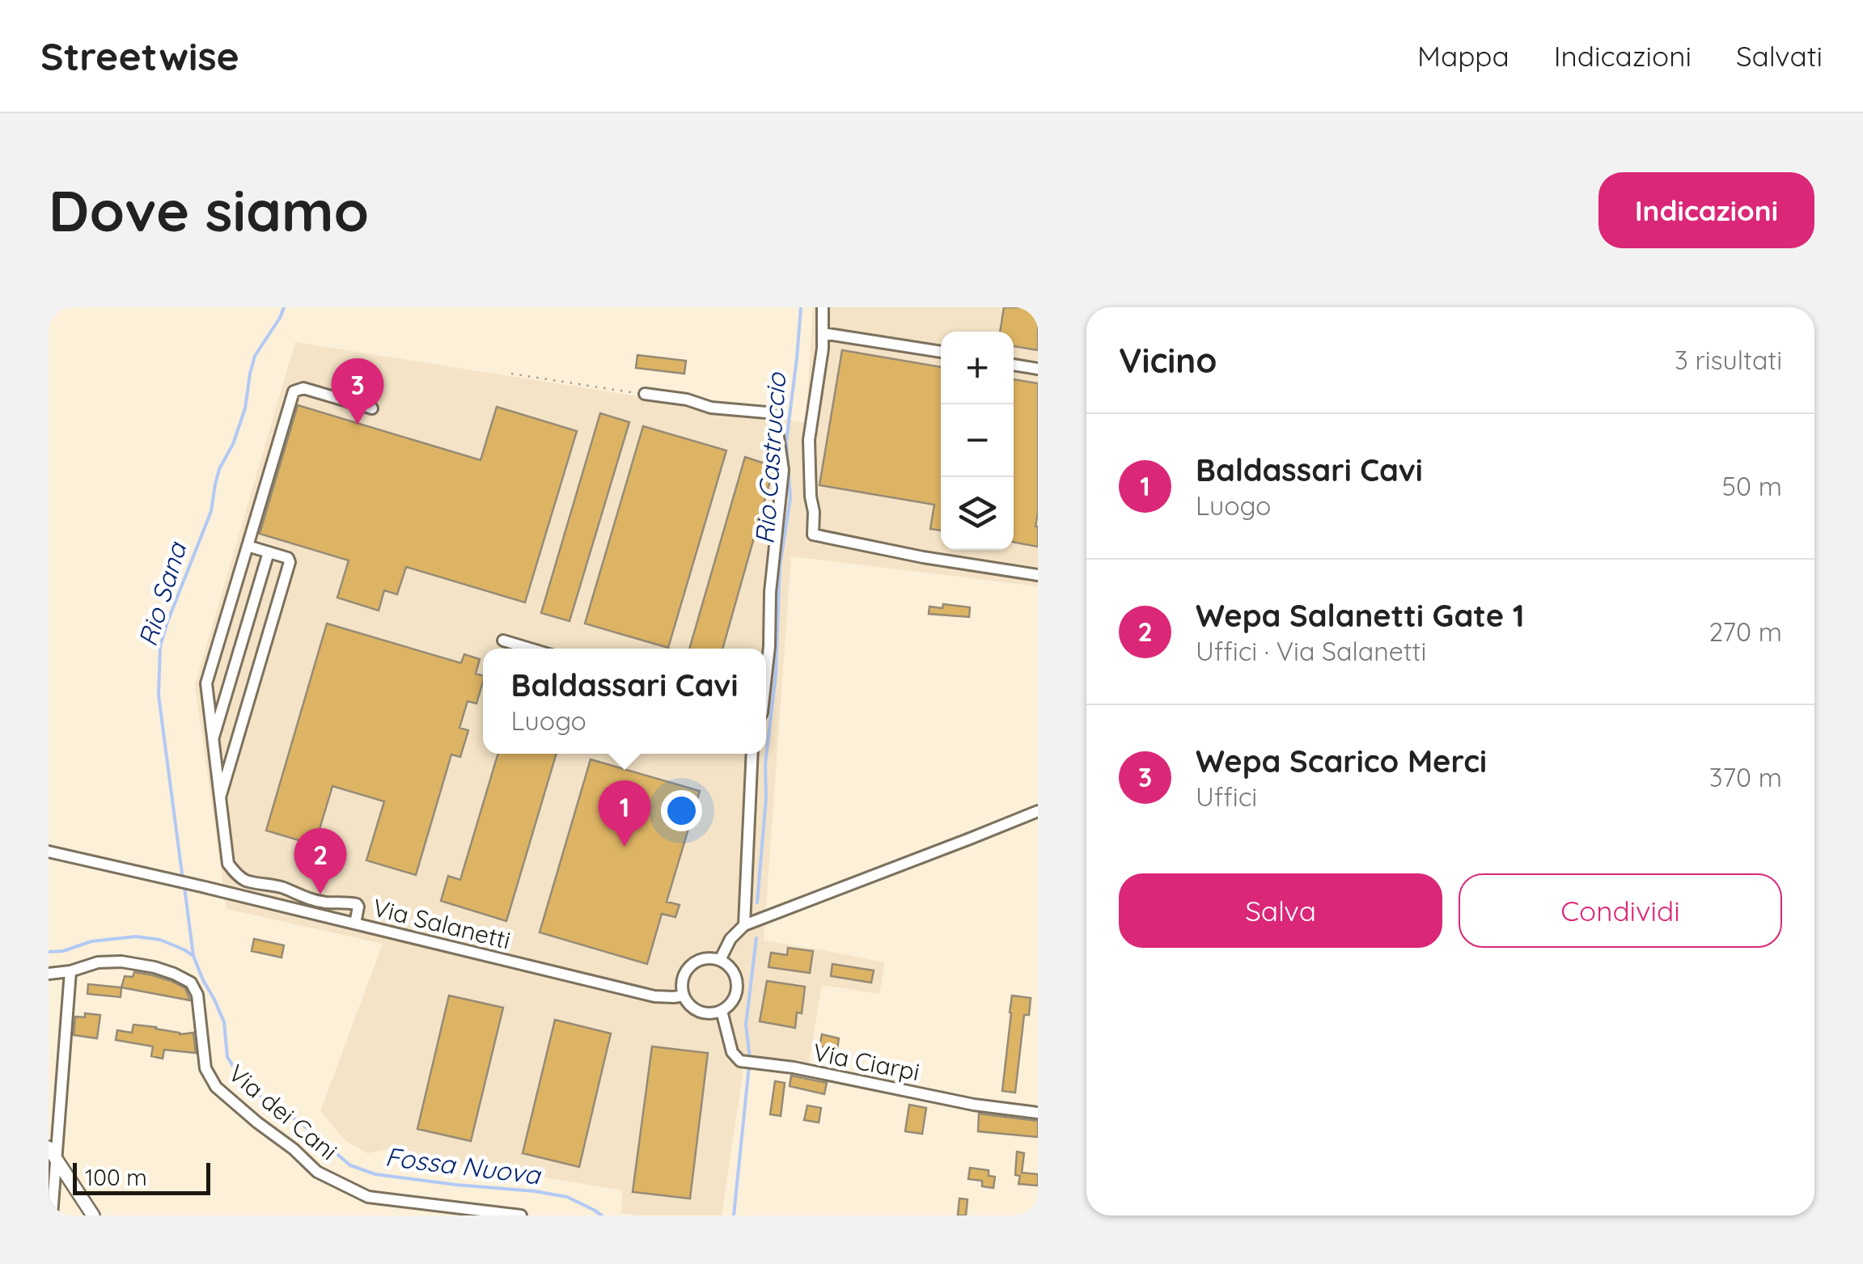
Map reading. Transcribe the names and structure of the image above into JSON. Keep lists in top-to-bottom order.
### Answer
{
  "streets": {
    "street": ["Via Salanetti", "Via Ciarpi", "Via dei Cani"]
  },
  "crossings": [
    ["Via Salanetti", "Via Ciarpi"]
  ],
  "water": ["Rio Castruccio", "Rio Sana", "Fossa Nuova"],
  "scale_bar": "100 m",
  "page": {
    "header": "Streetwise",
    "nav": ["Mappa", "Indicazioni", "Salvati"],
    "buttons": [
      "Indicazioni",
      ["Salva", "Condividi"]
    ],
    "title": "Dove siamo",
    "heading": ["Vicino", "3 risultati"],
    "map_buttons": ["+", "−"],
    "pins": ["3", "1", "2"],
    "list": [
      {
        "mark": "1",
        "name": "Baldassari Cavi",
        "note": "Luogo",
        "value": "50 m"
      },
      {
        "mark": "2",
        "name": "Wepa Salanetti Gate 1",
        "note": "Uffici · Via Salanetti",
        "value": "270 m"
      },
      {
        "mark": "3",
        "name": "Wepa Scarico Merci",
        "note": "Uffici",
        "value": "370 m"
      }
    ],
    "popup": ["Baldassari Cavi", "Luogo"],
    "scale": "100 m"
  }
}
